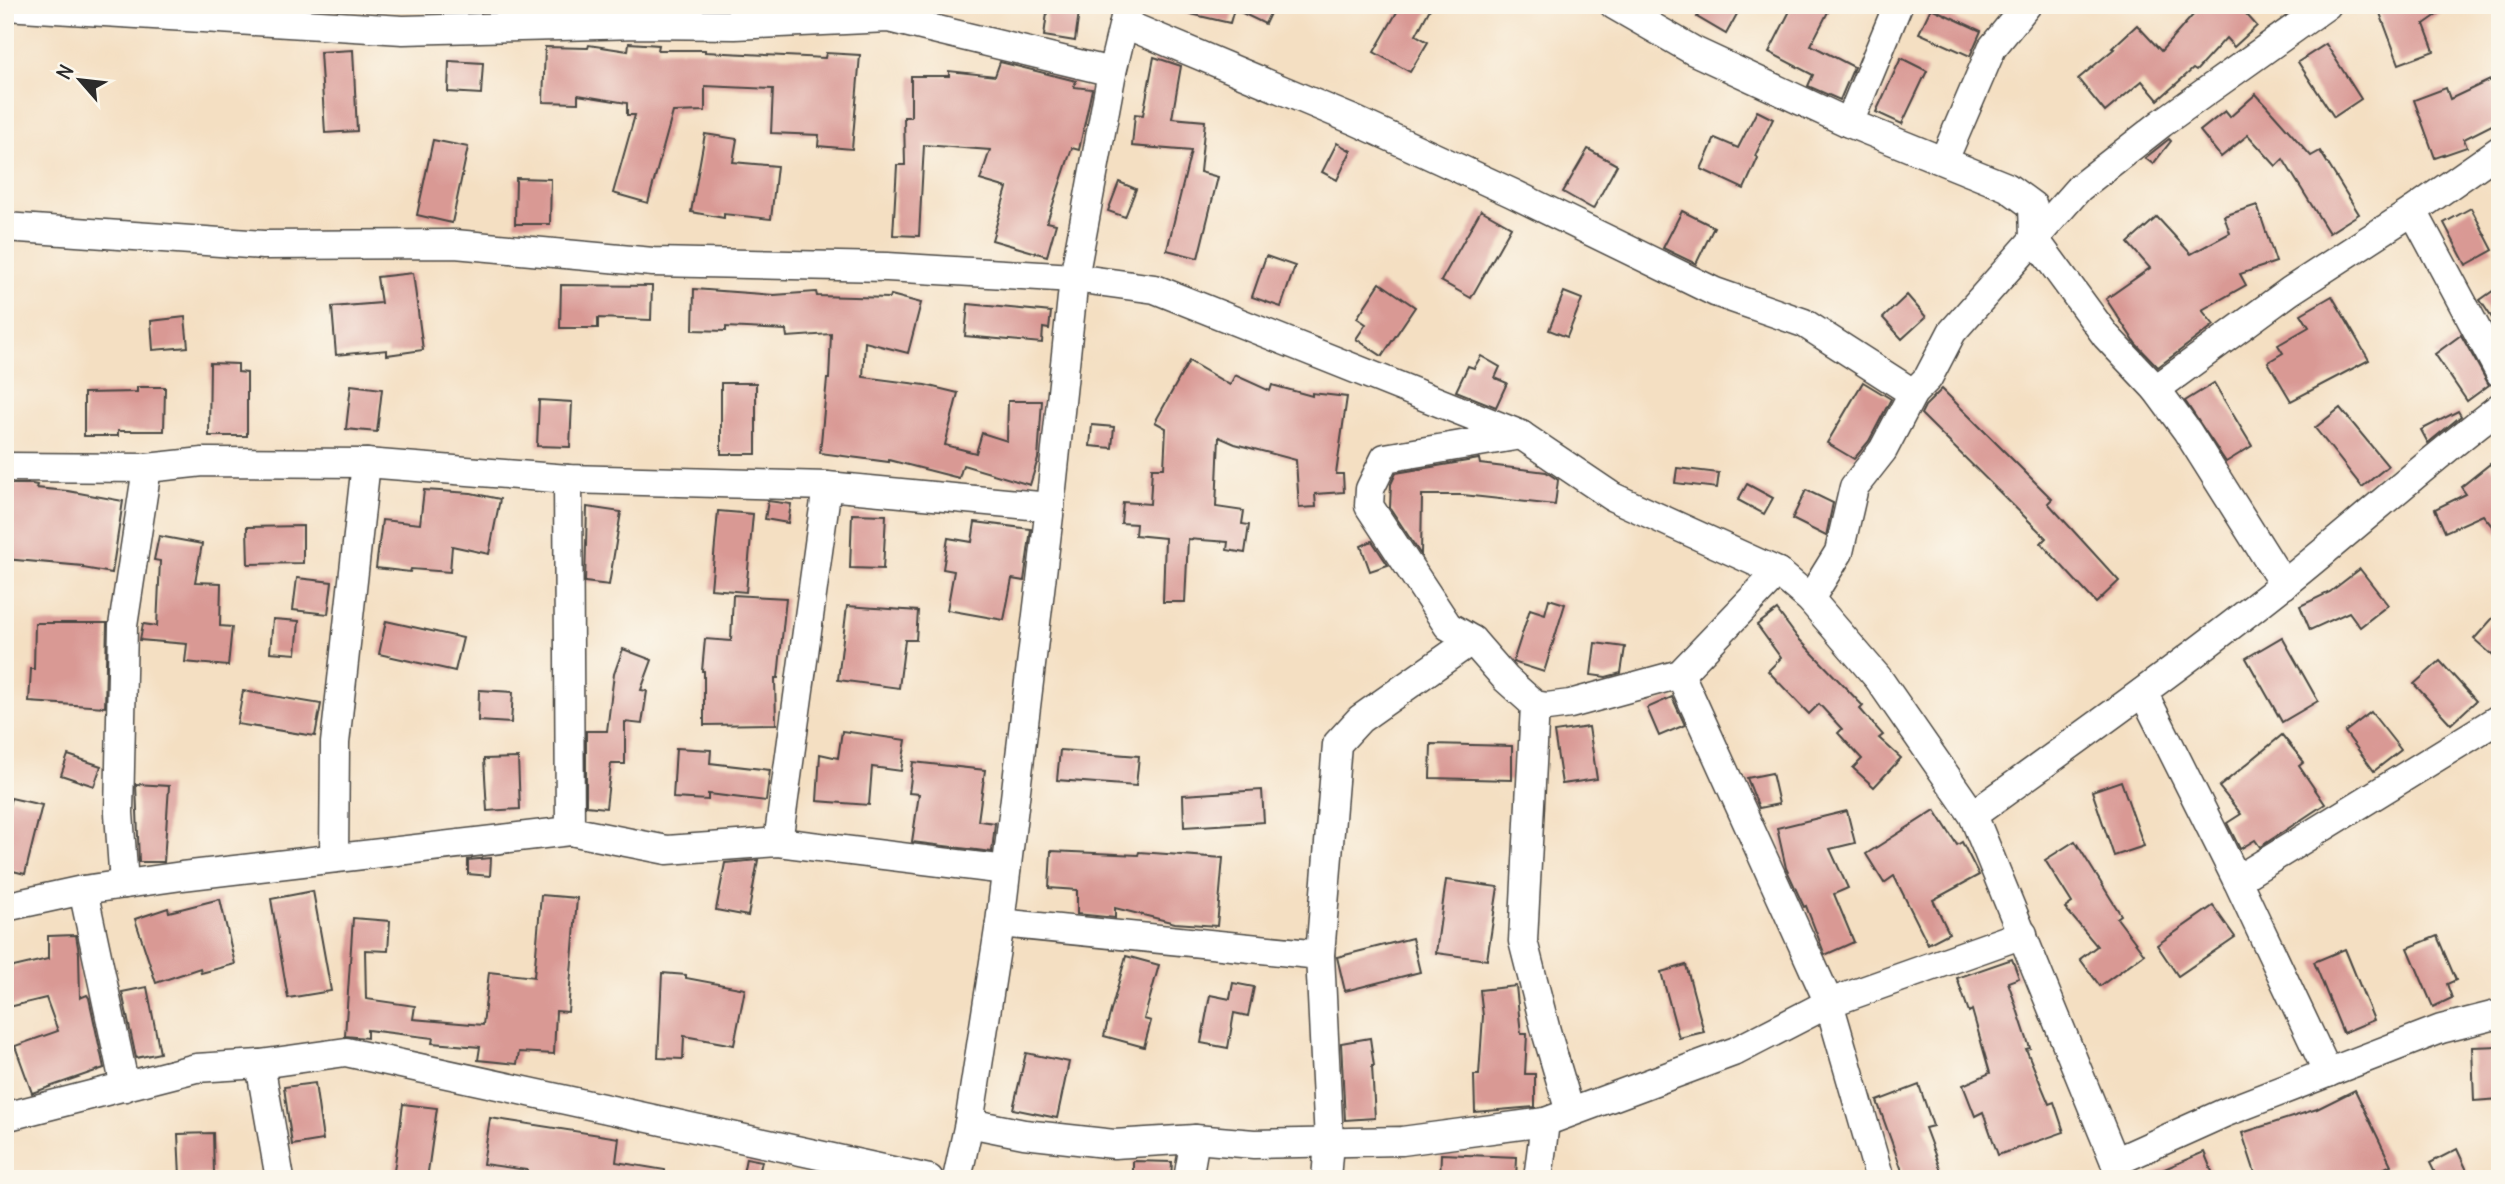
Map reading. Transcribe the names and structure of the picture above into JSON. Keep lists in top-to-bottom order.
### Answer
{
  "north": "top left"
}
